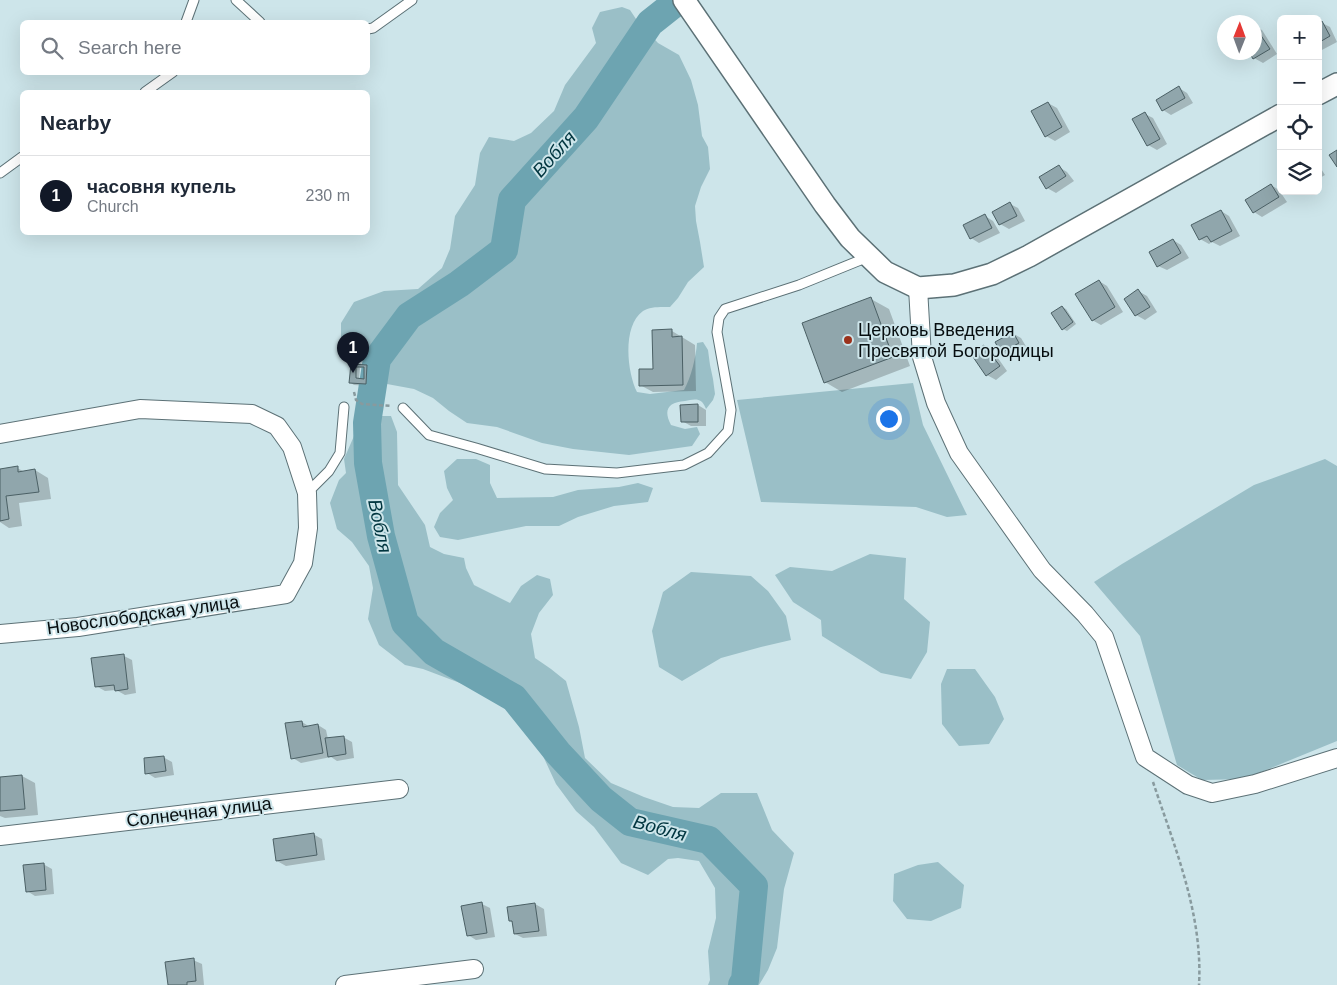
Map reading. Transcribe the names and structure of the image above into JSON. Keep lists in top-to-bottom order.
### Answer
{
  "streets": {
    "street": ["Новослободская улица", "Солнечная улица"]
  },
  "water": ["Вобля"],
  "places": ["Церковь Введения Пресвятой Богородицы"],
  "north": "top",
  "page": {
    "map_buttons": ["+", "−"],
    "search": "Search here",
    "heading": "Nearby",
    "list": [
      {
        "mark": "1",
        "name": "часовня купель",
        "note": "Church",
        "value": "230 m"
      }
    ],
    "pins": "1"
  }
}
